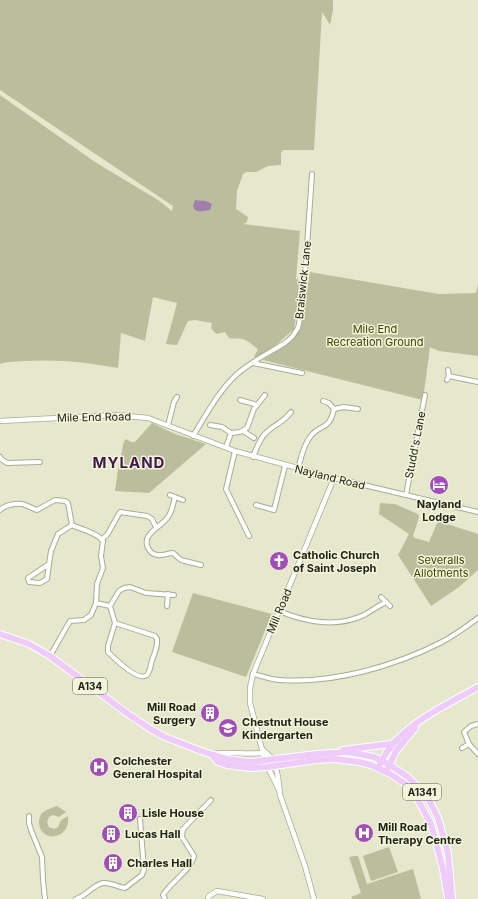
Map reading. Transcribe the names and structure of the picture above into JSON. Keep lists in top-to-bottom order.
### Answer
{
  "streets": {
    "main road": ["A134", "A1341"],
    "street": [
      "Braiswick Lane",
      "Mile End Road",
      "Studd's Lane",
      "Nayland Road",
      "Mill Road"
    ]
  },
  "crossings": [
    ["Braiswick Lane", "Nayland Road"],
    ["Mile End Road", "Nayland Road"],
    ["Studd's Lane", "Nayland Road"],
    ["Nayland Road", "Mill Road"],
    ["Mill Road", "A134"],
    ["A134", "A1341"]
  ],
  "districts": ["MYLAND"],
  "parks": ["Mile End Recreation Ground", "Severalls Allotments"],
  "places": {
    "hotel": ["Nayland Lodge"],
    "church": ["Catholic Church of Saint Joseph"],
    "building": [
      "Mill Road Surgery",
      "Lisle House",
      "Lucas Hall",
      "Charles Hall"
    ],
    "school or university": ["Chestnut House Kindergarten"],
    "hospital": ["Colchester General Hospital", "Mill Road Therapy Centre"]
  }
}
